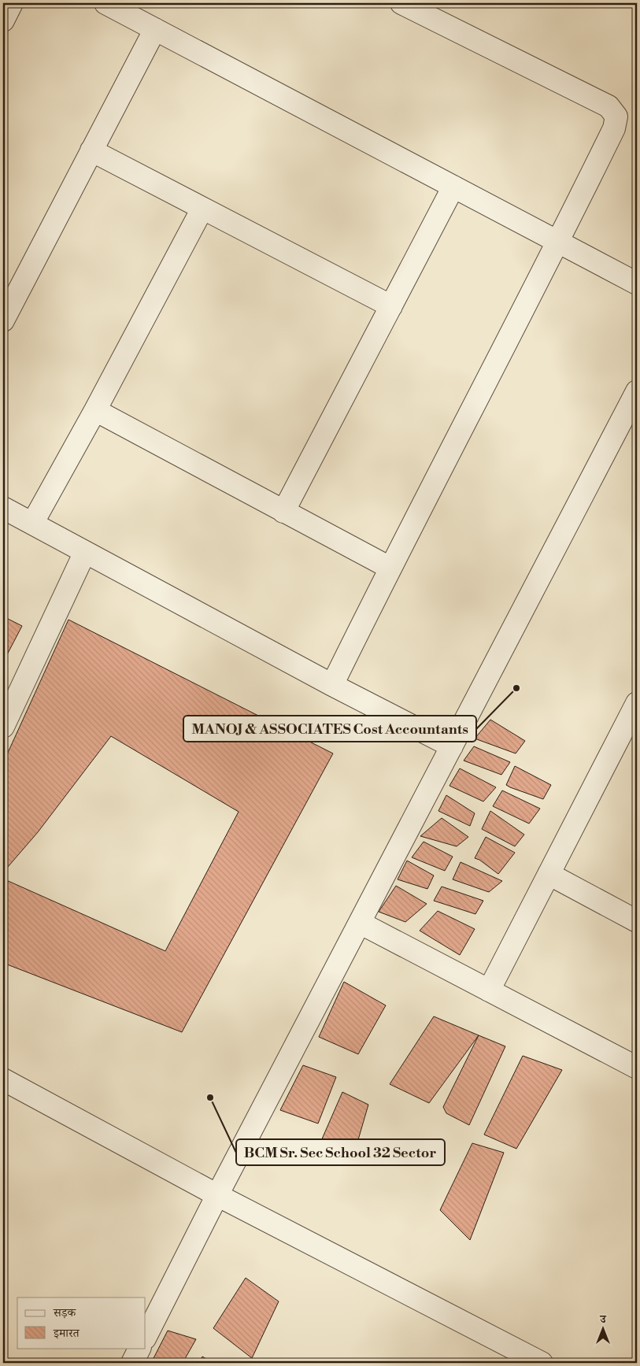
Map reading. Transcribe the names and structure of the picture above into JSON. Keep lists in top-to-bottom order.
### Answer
{
  "places": ["MANOJ & ASSOCIATES Cost Accountants", "BCM Sr. Sec School 32 Sector"],
  "legend": ["सड़क", "इमारत"],
  "north": "top"
}
